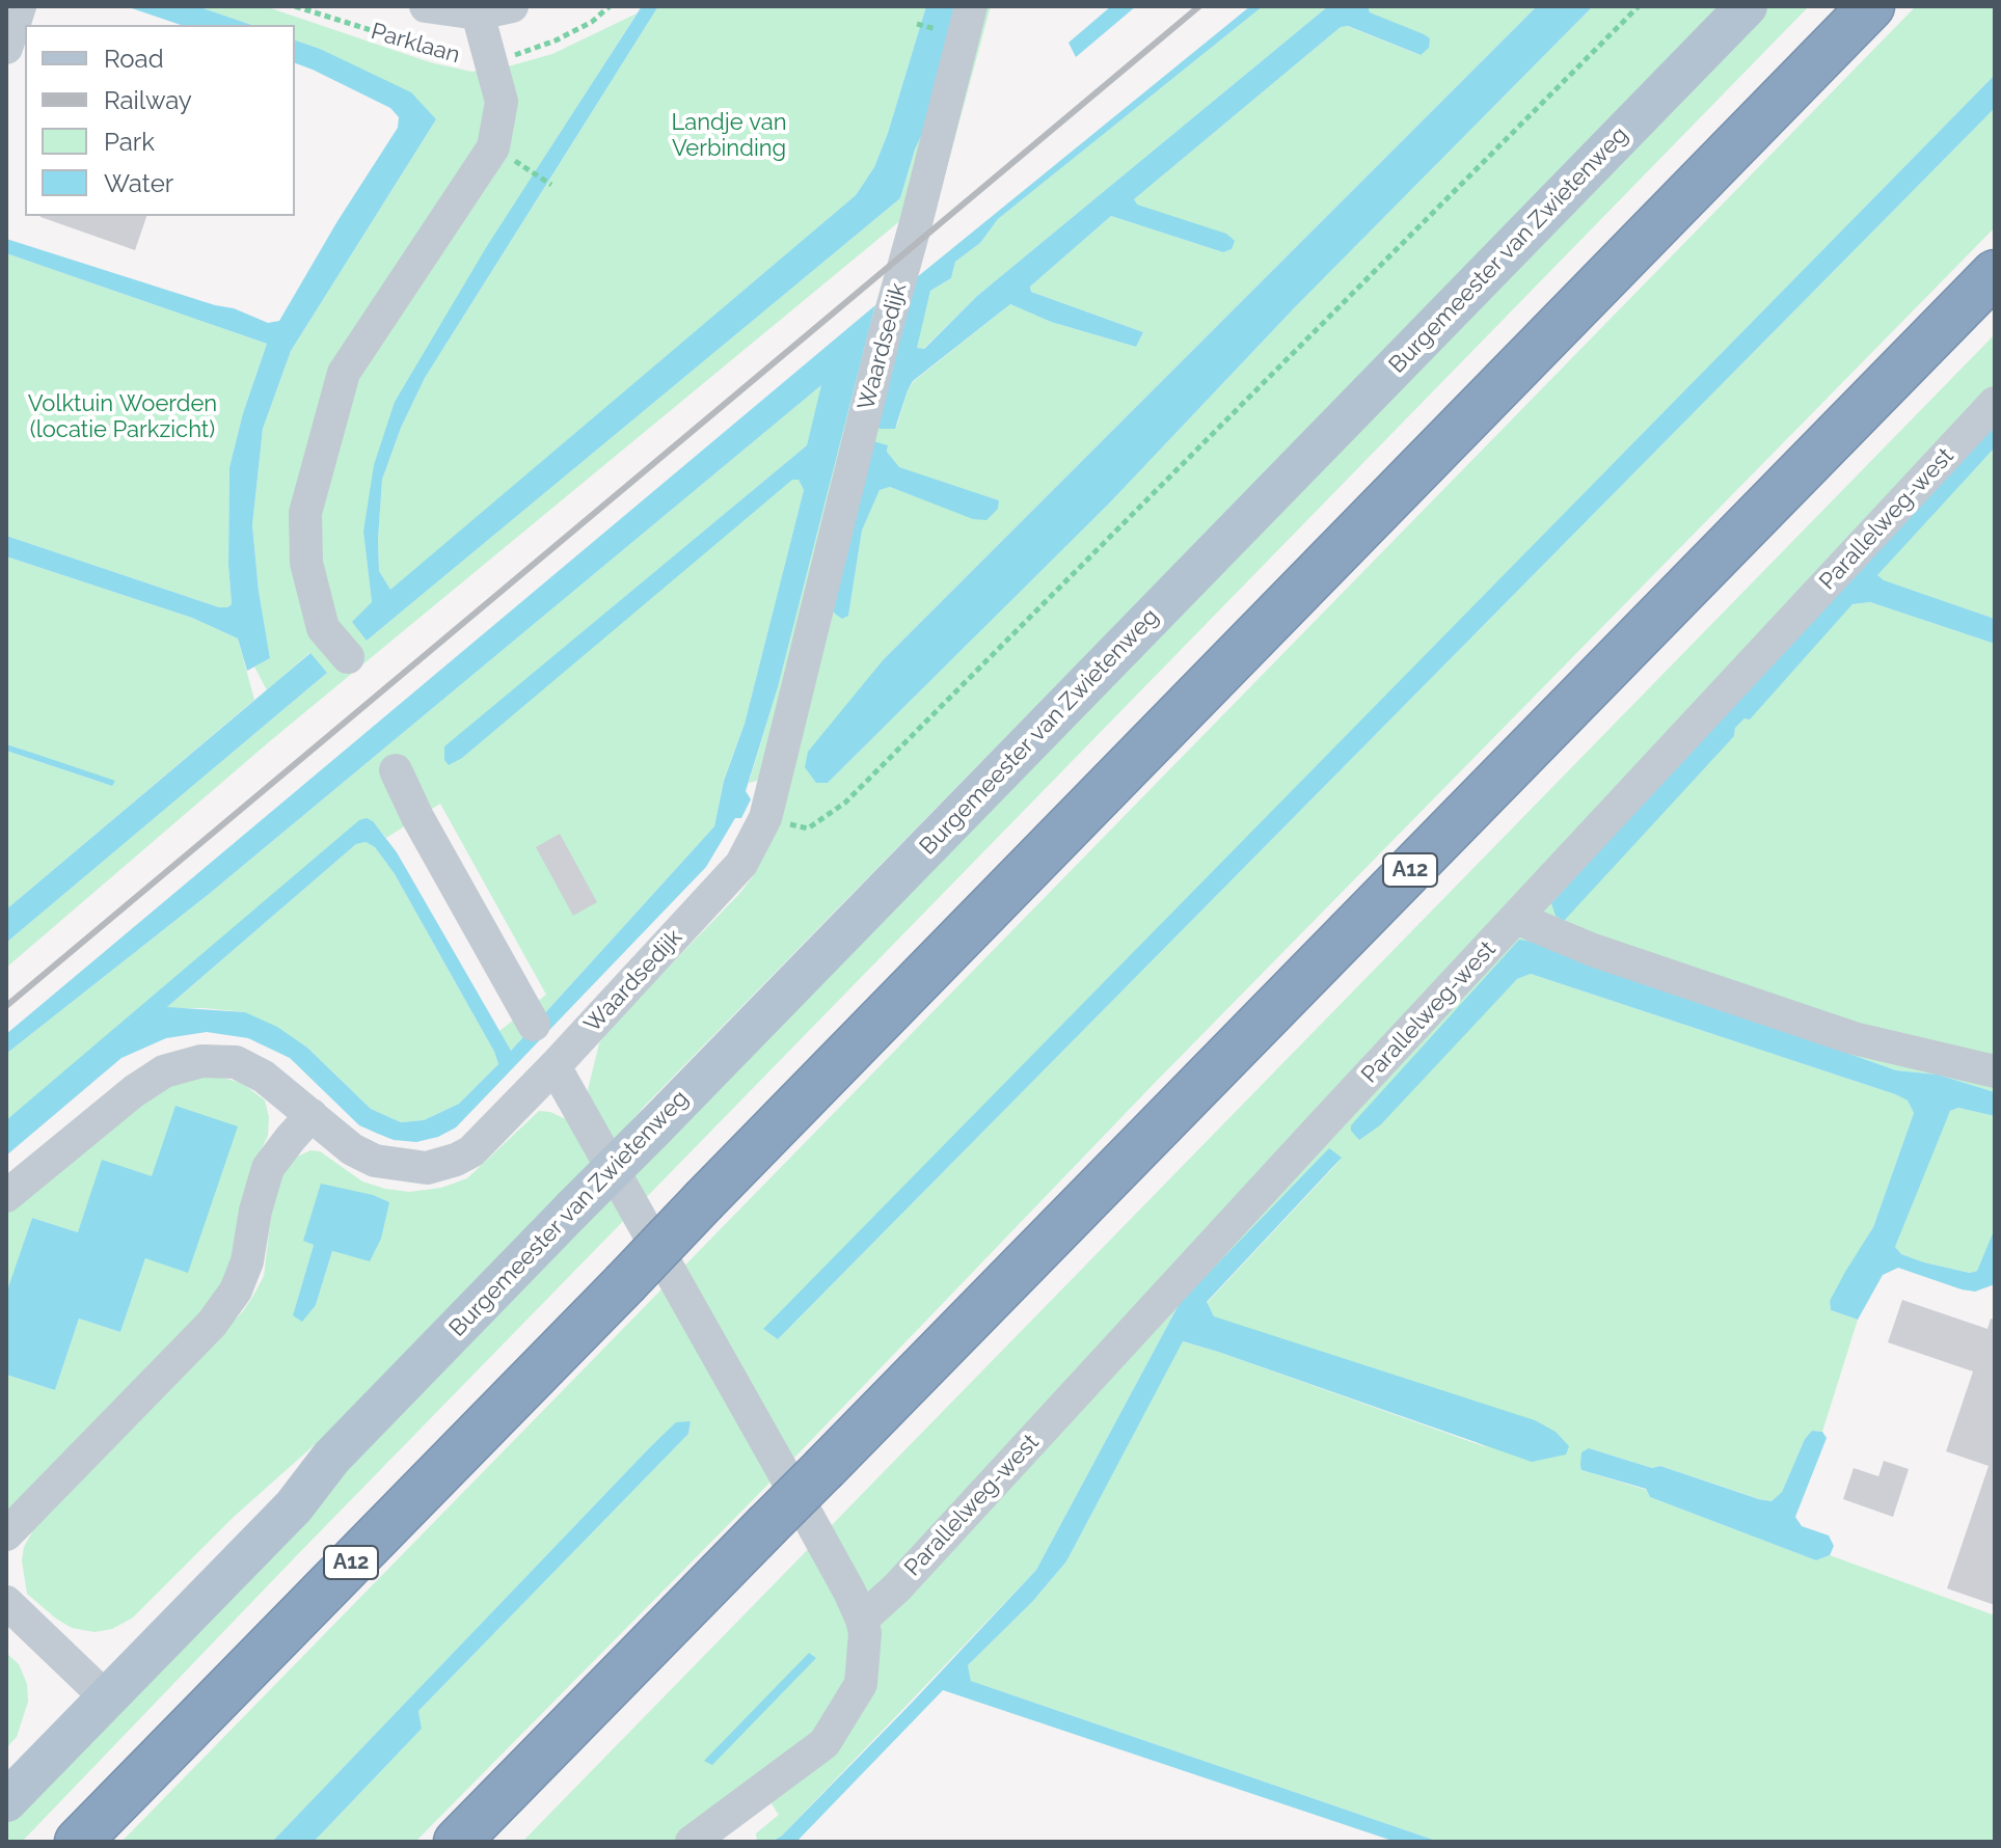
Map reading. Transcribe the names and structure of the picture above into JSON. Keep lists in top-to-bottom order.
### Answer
{
  "streets": {
    "highway": ["A12"],
    "main road": ["Burgemeester van Zwietenweg"],
    "street": ["Parklaan", "Waardsedijk", "Parallelweg-west"]
  },
  "parks": ["Landje van Verbinding", "Volktuin Woerden (locatie Parkzicht)"],
  "legend": [
    "Road",
    "Railway",
    "Park",
    "Water"
  ]
}
